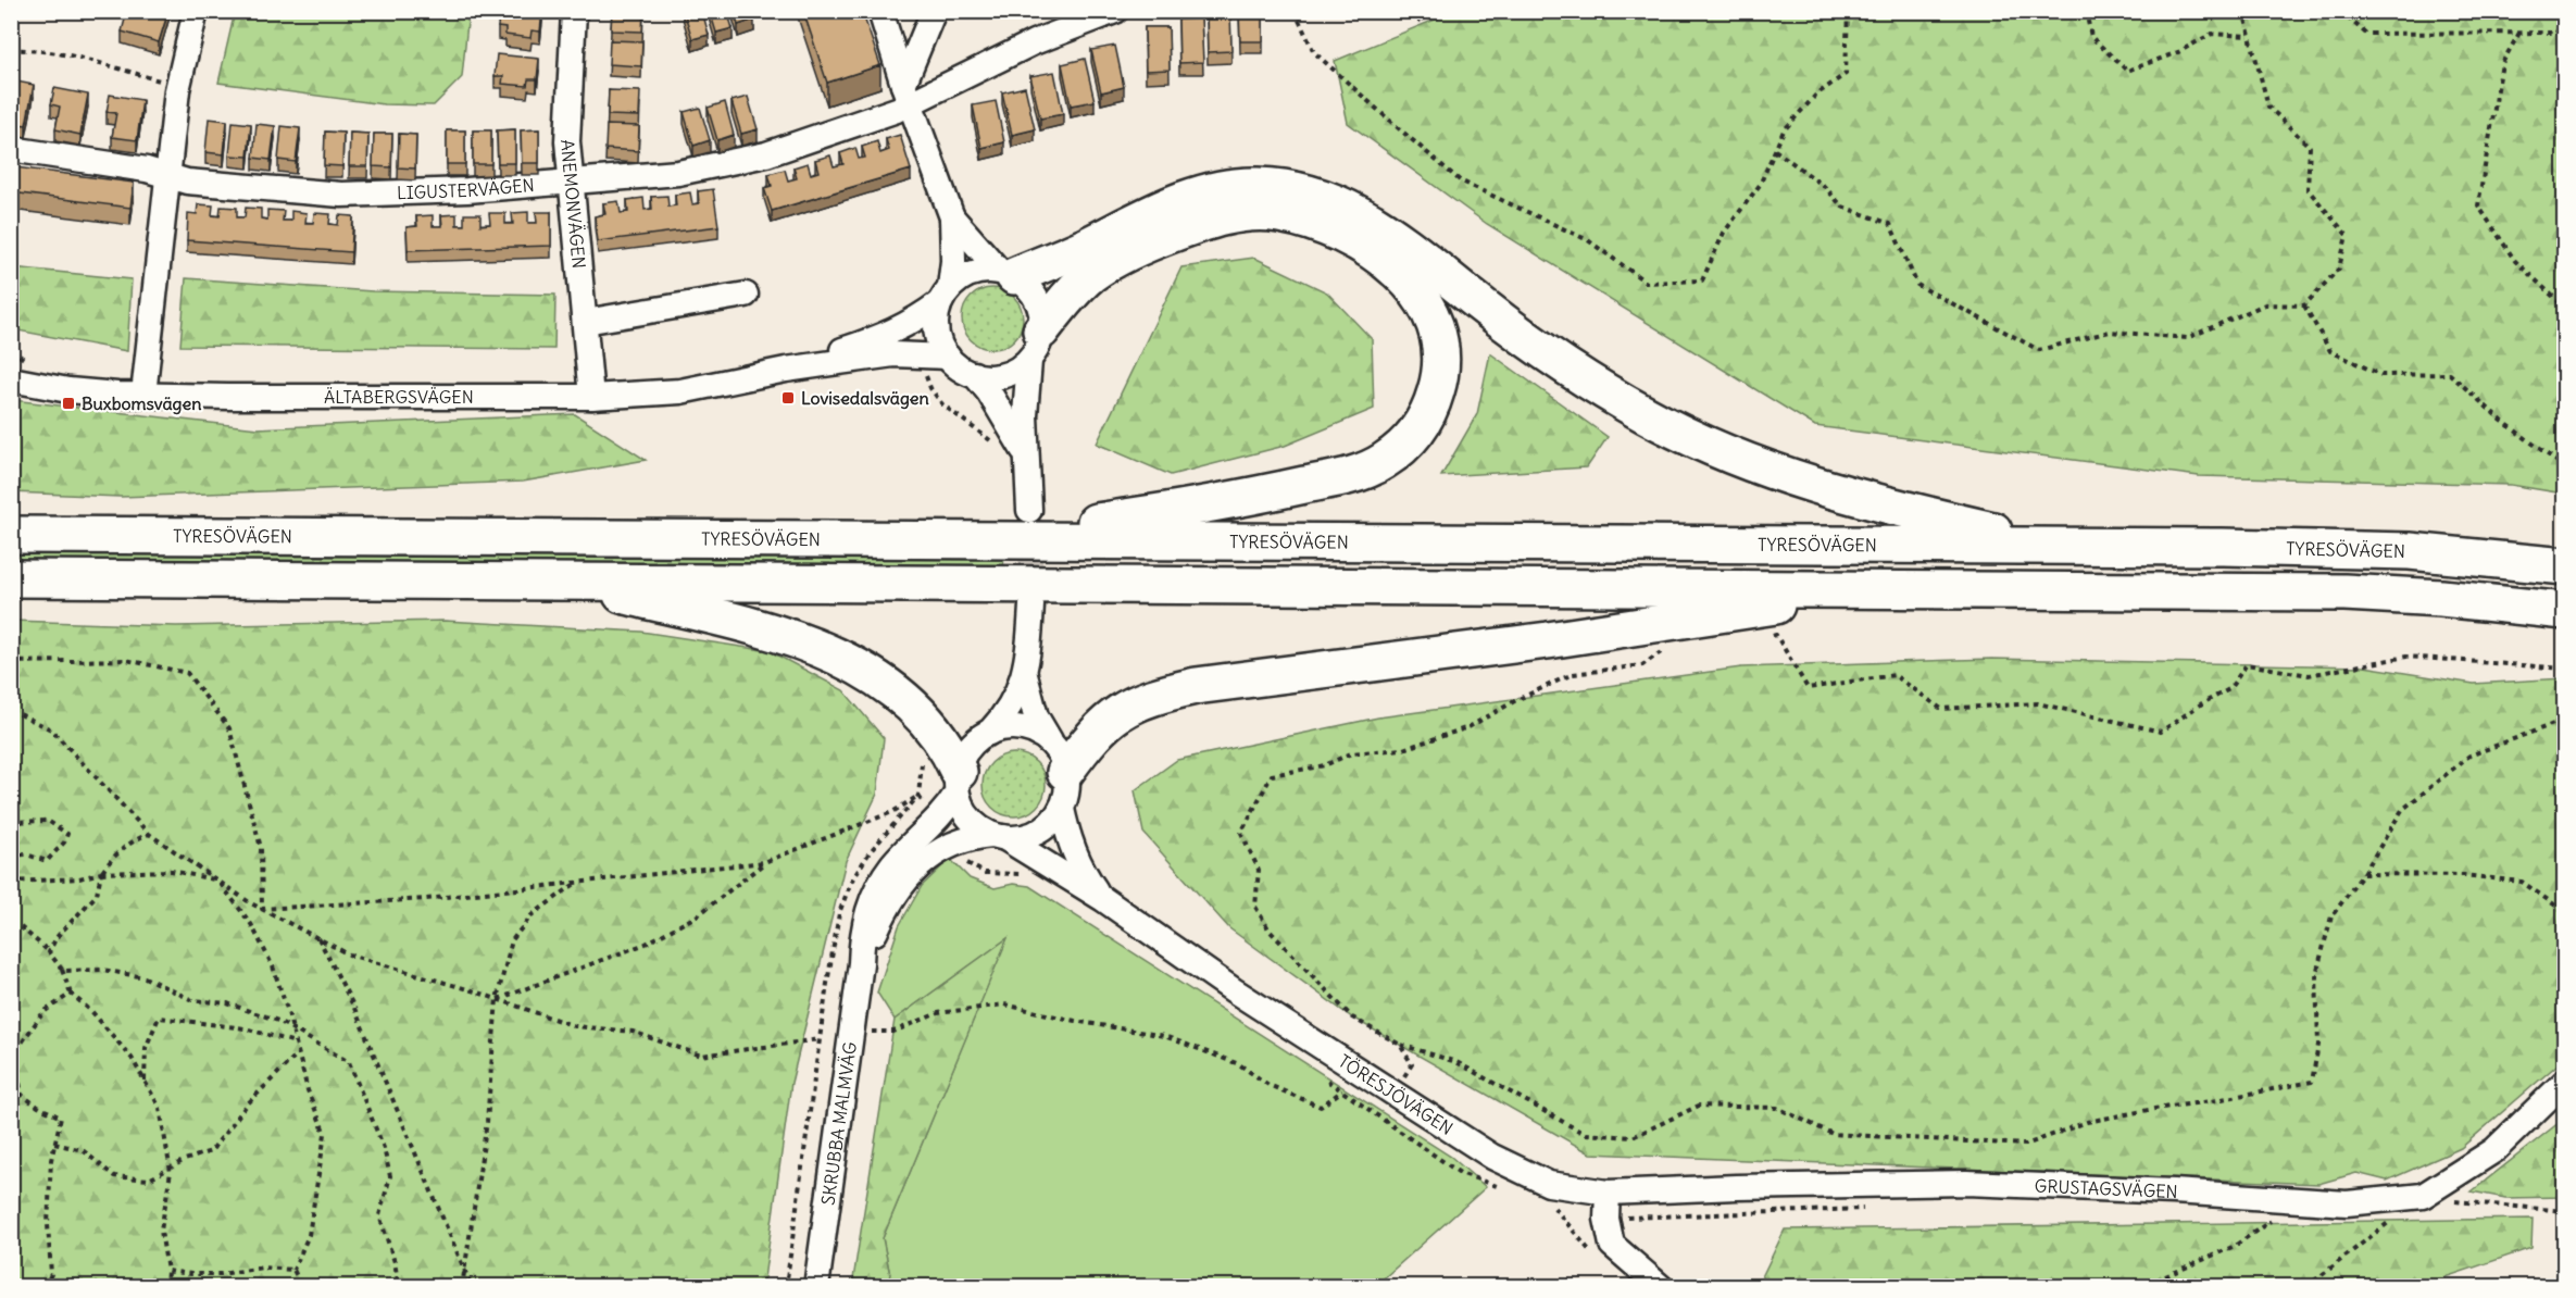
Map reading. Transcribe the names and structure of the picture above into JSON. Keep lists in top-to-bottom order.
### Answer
{
  "streets": {
    "highway": ["TYRESÖVÄGEN"],
    "street": [
      "LIGUSTERVÄGEN",
      "ANEMONVÄGEN",
      "ÄLTABERGSVÄGEN",
      "TÖRESJÖVÄGEN",
      "SKRUBBA MALMVÄG",
      "GRUSTAGSVÄGEN"
    ]
  },
  "crossings": [
    ["LIGUSTERVÄGEN", "ANEMONVÄGEN"],
    ["ANEMONVÄGEN", "ÄLTABERGSVÄGEN"],
    ["TÖRESJÖVÄGEN", "SKRUBBA MALMVÄG"],
    ["TÖRESJÖVÄGEN", "GRUSTAGSVÄGEN"]
  ],
  "places": {
    "transit": ["Lovisedalsvägen", "Buxbomsvägen"]
  }
}
